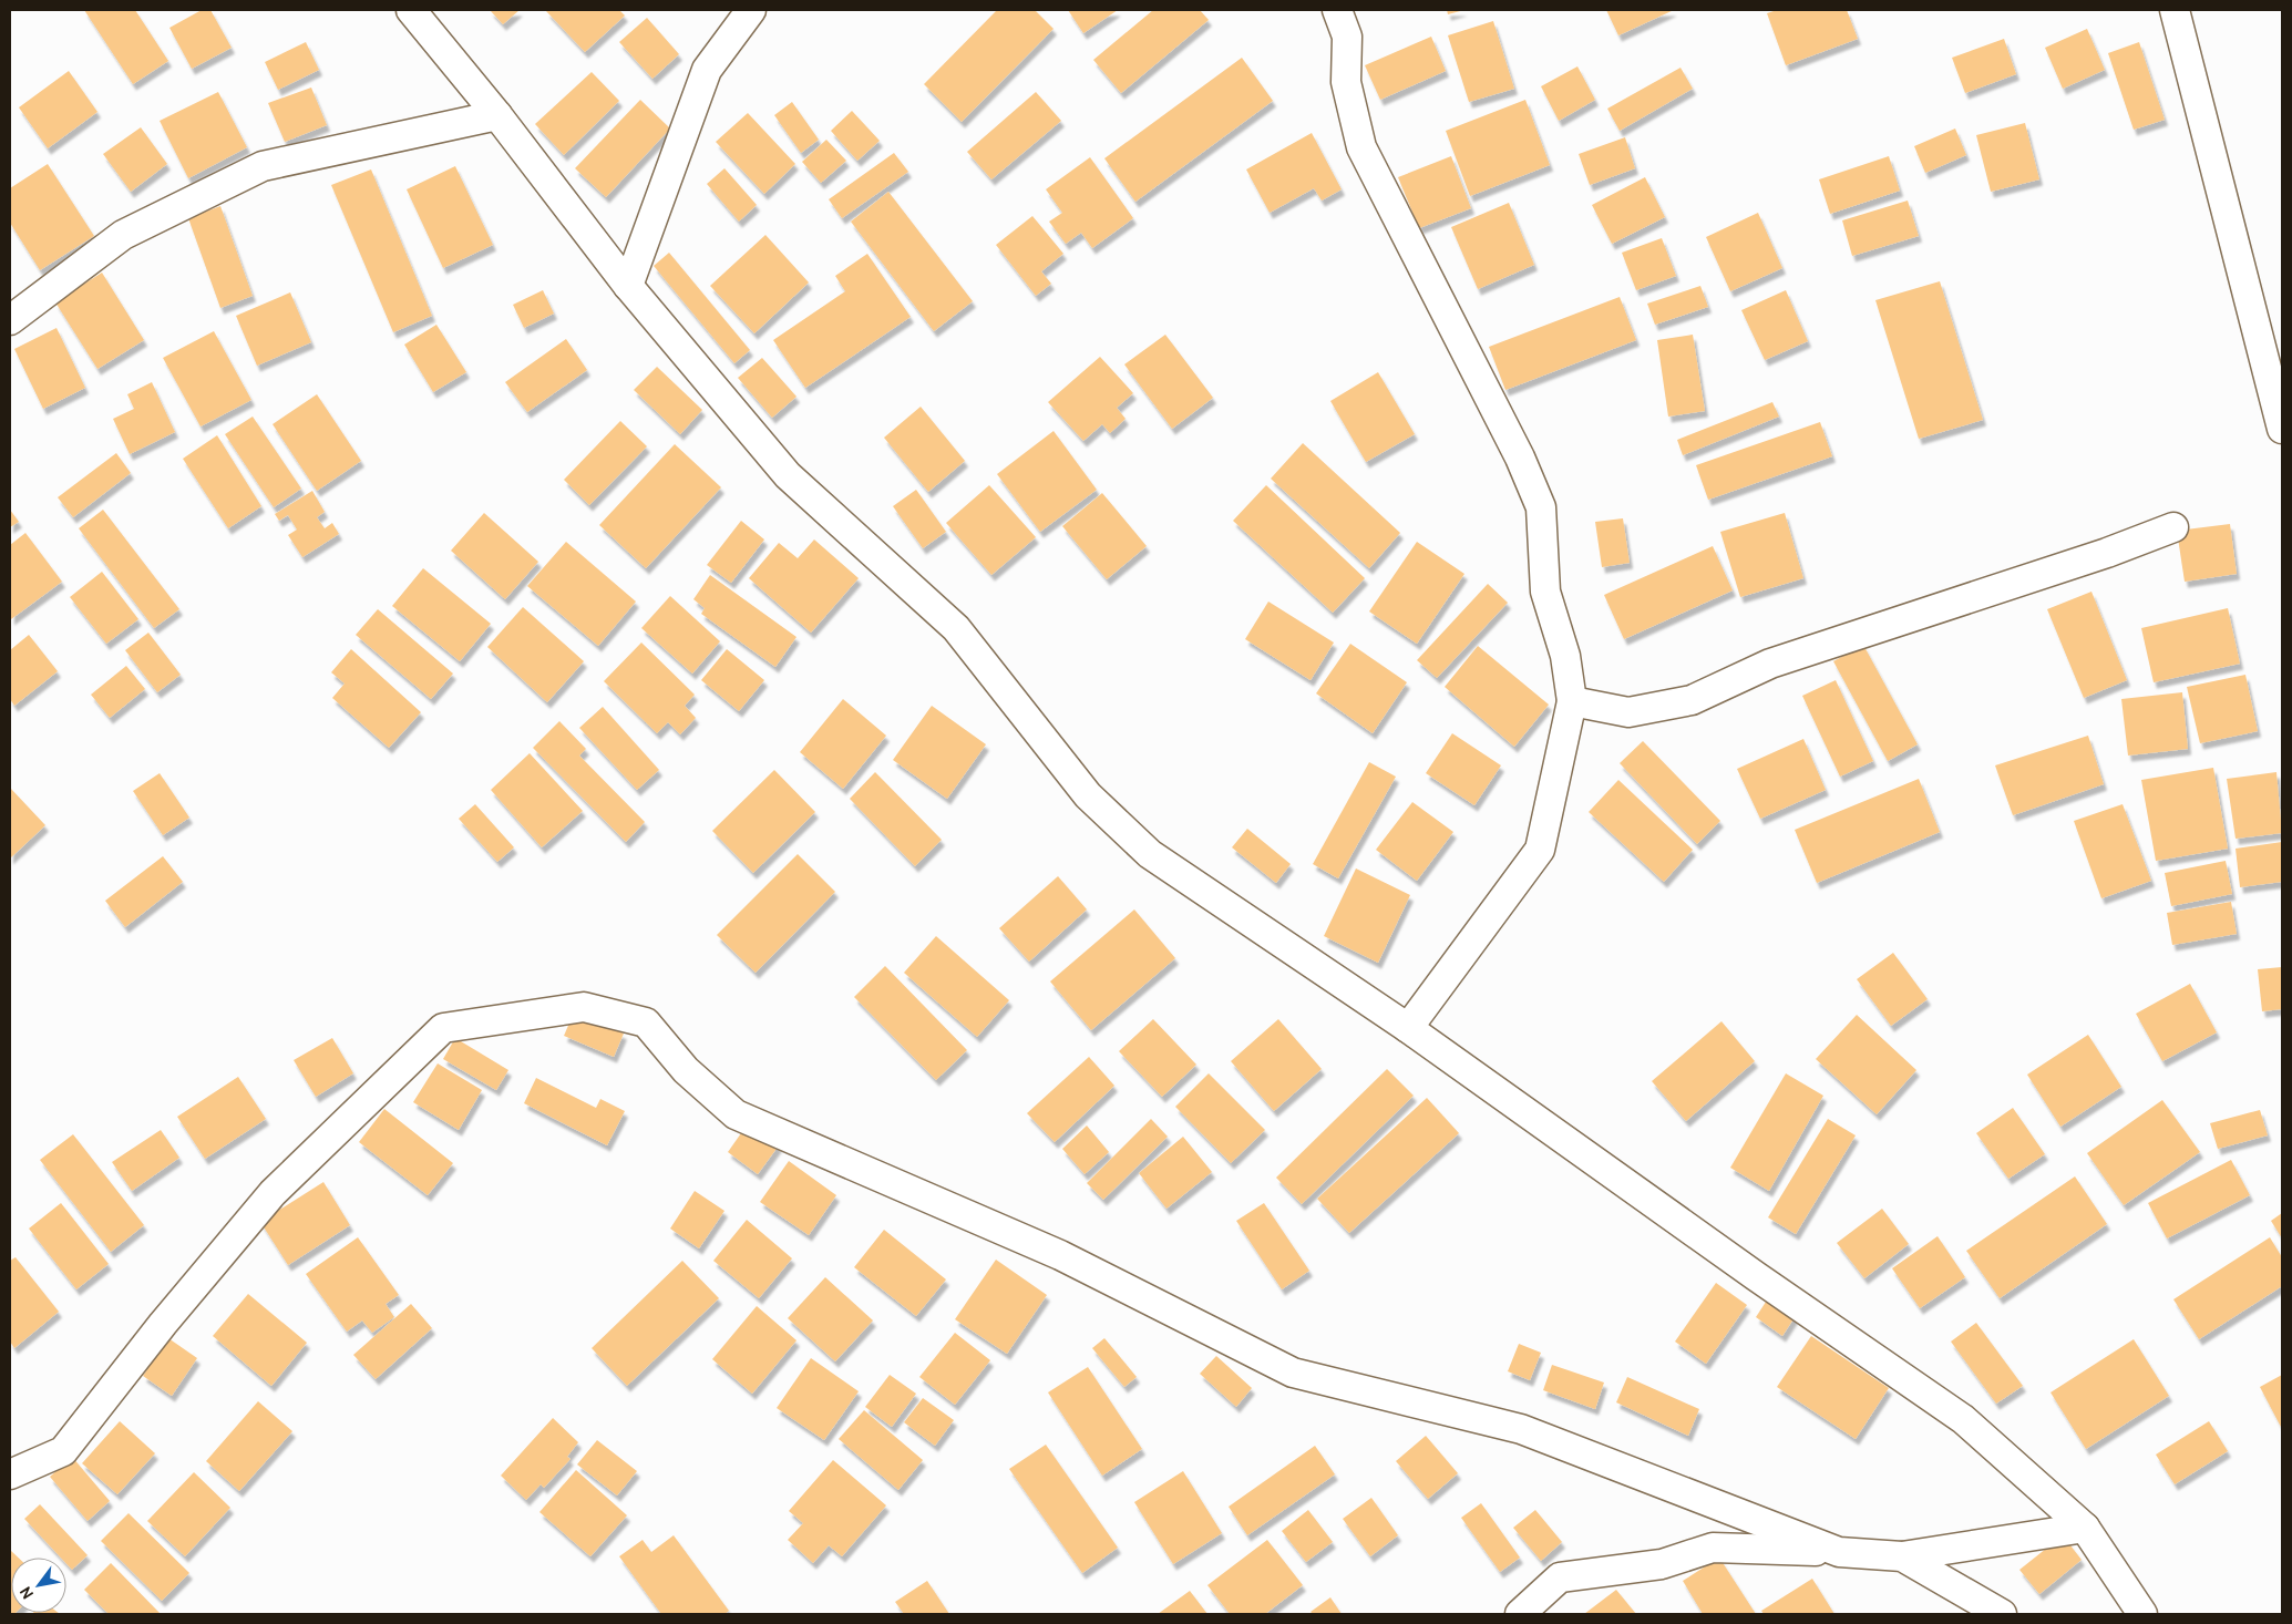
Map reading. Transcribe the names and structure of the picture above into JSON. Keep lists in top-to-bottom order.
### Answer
{
  "north": "bottom left"
}
